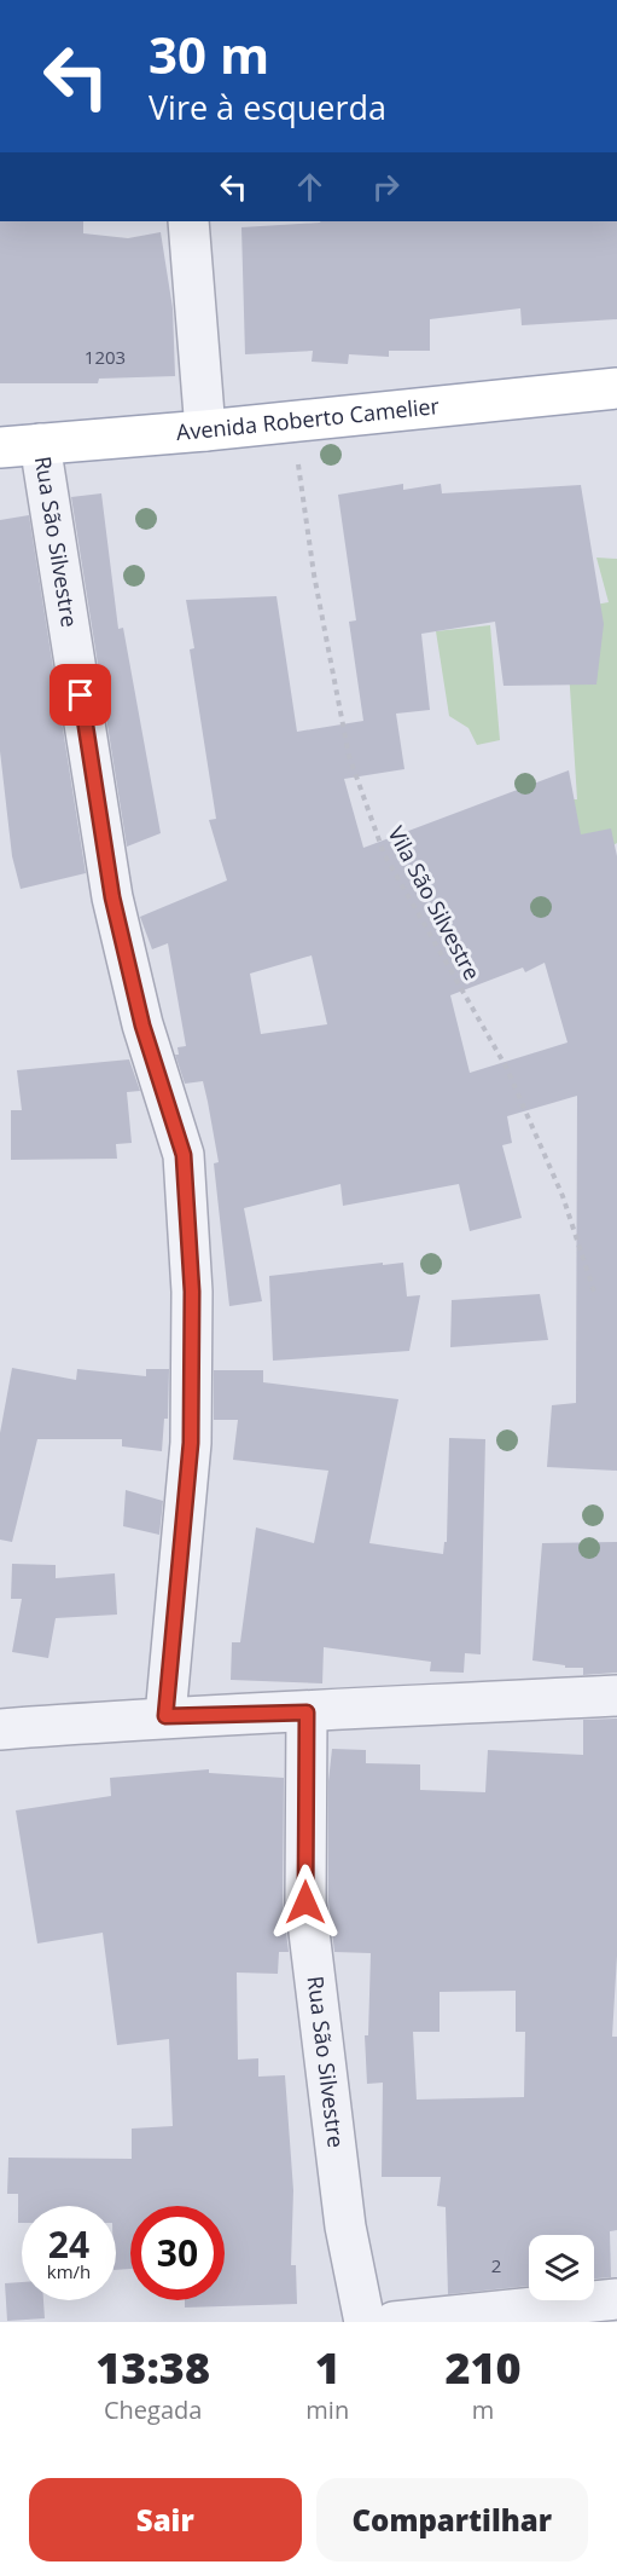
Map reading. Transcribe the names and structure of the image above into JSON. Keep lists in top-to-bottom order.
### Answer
{
  "streets": {
    "main road": ["Avenida Roberto Camelier"],
    "street": ["Rua São Silvestre"],
    "path": ["Vila São Silvestre"]
  },
  "crossings": [
    ["Avenida Roberto Camelier", "Rua São Silvestre"],
    ["Avenida Roberto Camelier", "Vila São Silvestre"]
  ],
  "house_numbers": ["1203", "2"],
  "page": {
    "turn": ["30 m", "Vire à esquerda"],
    "speed": "24 km/h",
    "limit": "30",
    "eta": [
      "13:38",
      "Chegada",
      "1",
      "min",
      "210",
      "m"
    ],
    "buttons": ["Sair", "Compartilhar"]
  }
}
